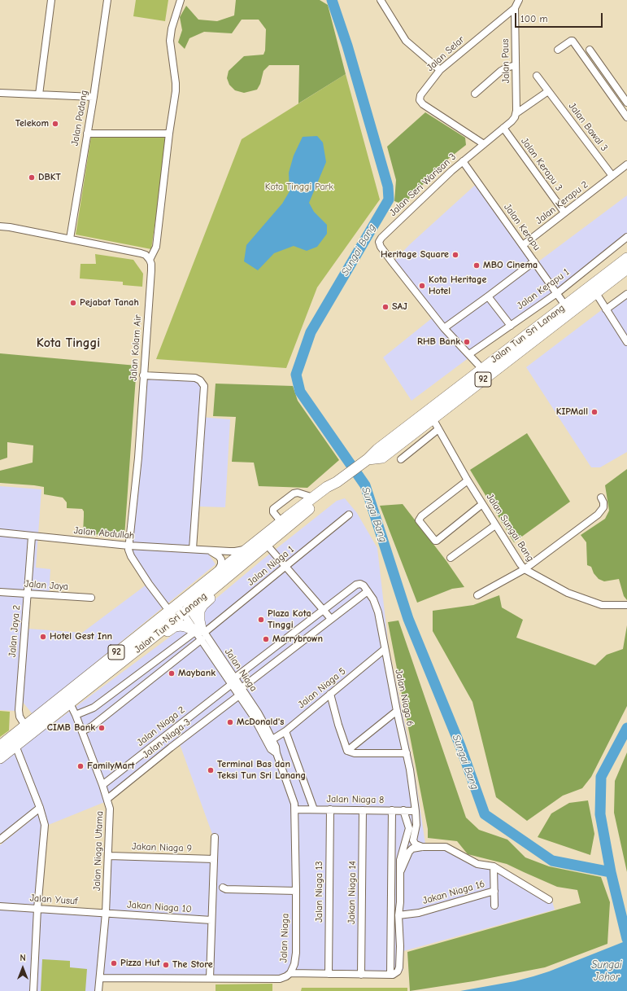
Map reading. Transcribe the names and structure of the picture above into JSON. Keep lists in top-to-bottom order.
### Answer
{
  "streets": {
    "main road": ["Jalan Tun Sri Lanang", "92"],
    "street": [
      "Jalan Selar",
      "Jalan Paus",
      "Jalan Padang",
      "Jalan Bawal 3",
      "Jalan Kerapu 3",
      "Jalan Seri Warisan 3",
      "Jalan Kerapu 2",
      "Jalan Kerapu",
      "Jalan Kerapu 1",
      "Jalan Kolam Air",
      "Jalan Sungai Bang",
      "Jalan Abdullah",
      "Jalan Niaga 1",
      "Jalan Jaya",
      "Jalan Jaya 2",
      "Jalan Niaga",
      "Jalan Niaga 5",
      "Jalan Niaga 6",
      "Jalan Niaga 2",
      "Jalan Niaga 3",
      "Jalan Niaga 8",
      "Jakan Niaga 9",
      "Jalan Niaga Utama",
      "Jalan Niaga 13",
      "Jakan Niaga 14",
      "Jakan Niaga 16",
      "Jalan Yusuf",
      "Jakan Niaga 10"
    ]
  },
  "crossings": [
    ["Jalan Selar", "Jalan Paus"],
    ["Jalan Selar", "Jalan Seri Warisan 3"],
    ["Jalan Paus", "Jalan Seri Warisan 3"],
    ["Jalan Bawal 3", "Jalan Seri Warisan 3"],
    ["Jalan Bawal 3", "Jalan Kerapu 2"],
    ["Jalan Kerapu 3", "Jalan Seri Warisan 3"],
    ["Jalan Kerapu 3", "Jalan Kerapu 2"],
    ["Jalan Seri Warisan 3", "Jalan Kerapu"],
    ["Jalan Seri Warisan 3", "Jalan Kerapu 1"],
    ["Jalan Seri Warisan 3", "Jalan Tun Sri Lanang"],
    ["Jalan Kerapu 2", "Jalan Kerapu"],
    ["Jalan Kerapu", "Jalan Kerapu 1"],
    ["Jalan Kerapu", "Jalan Tun Sri Lanang"],
    ["Jalan Tun Sri Lanang", "Jalan Kolam Air"],
    ["Jalan Tun Sri Lanang", "Jalan Sungai Bang"],
    ["Jalan Tun Sri Lanang", "Jalan Abdullah"],
    ["Jalan Tun Sri Lanang", "Jalan Jaya 2"],
    ["Jalan Tun Sri Lanang", "Jalan Niaga"],
    ["Jalan Tun Sri Lanang", "Jalan Niaga Utama"],
    ["Jalan Kolam Air", "Jalan Abdullah"],
    ["Jalan Kolam Air", "Jalan Niaga"],
    ["Jalan Abdullah", "Jalan Jaya 2"],
    ["Jalan Niaga 1", "Jalan Niaga"],
    ["Jalan Niaga 1", "Jalan Niaga Utama"],
    ["Jalan Jaya", "Jalan Jaya 2"],
    ["Jalan Niaga", "Jalan Niaga 5"],
    ["Jalan Niaga", "Jalan Niaga 2"],
    ["Jalan Niaga", "Jalan Niaga 3"],
    ["Jalan Niaga", "Jalan Niaga 8"],
    ["Jalan Niaga", "Jalan Niaga Utama"],
    ["Jalan Niaga 5", "Jalan Niaga 6"],
    ["Jalan Niaga 6", "Jalan Niaga 2"],
    ["Jalan Niaga 6", "Jalan Niaga 8"],
    ["Jalan Niaga 2", "Jalan Niaga Utama"],
    ["Jalan Niaga 3", "Jalan Niaga Utama"],
    ["Jalan Niaga 8", "Jalan Niaga 13"],
    ["Jalan Niaga 8", "Jakan Niaga 14"],
    ["Jakan Niaga 9", "Jalan Niaga Utama"],
    ["Jalan Niaga Utama", "Jalan Yusuf"],
    ["Jalan Niaga Utama", "Jakan Niaga 10"],
    ["Jalan Yusuf", "Jakan Niaga 10"]
  ],
  "districts": ["Kota Tinggi"],
  "water": ["Sungai Bang", "Sungai Johor"],
  "parks": ["Kota Tinggi Park"],
  "places": [
    "Telekom",
    "DBKT",
    "Heritage Square",
    "MBO Cinema",
    "Kota Heritage Hotel",
    "Pejabat Tanah",
    "SAJ",
    "RHB Bank",
    "KIPMall",
    "Plaza Kota Tinggi",
    "Hotel Gest Inn",
    "Marrybrown",
    "Maybank",
    "McDonald's",
    "CIMB Bank",
    "FamilyMart",
    "Terminal Bas dan Teksi Tun Sri Lanang",
    "Pizza Hut",
    "The Store"
  ],
  "scale_bar": "100 m",
  "north": "top"
}
